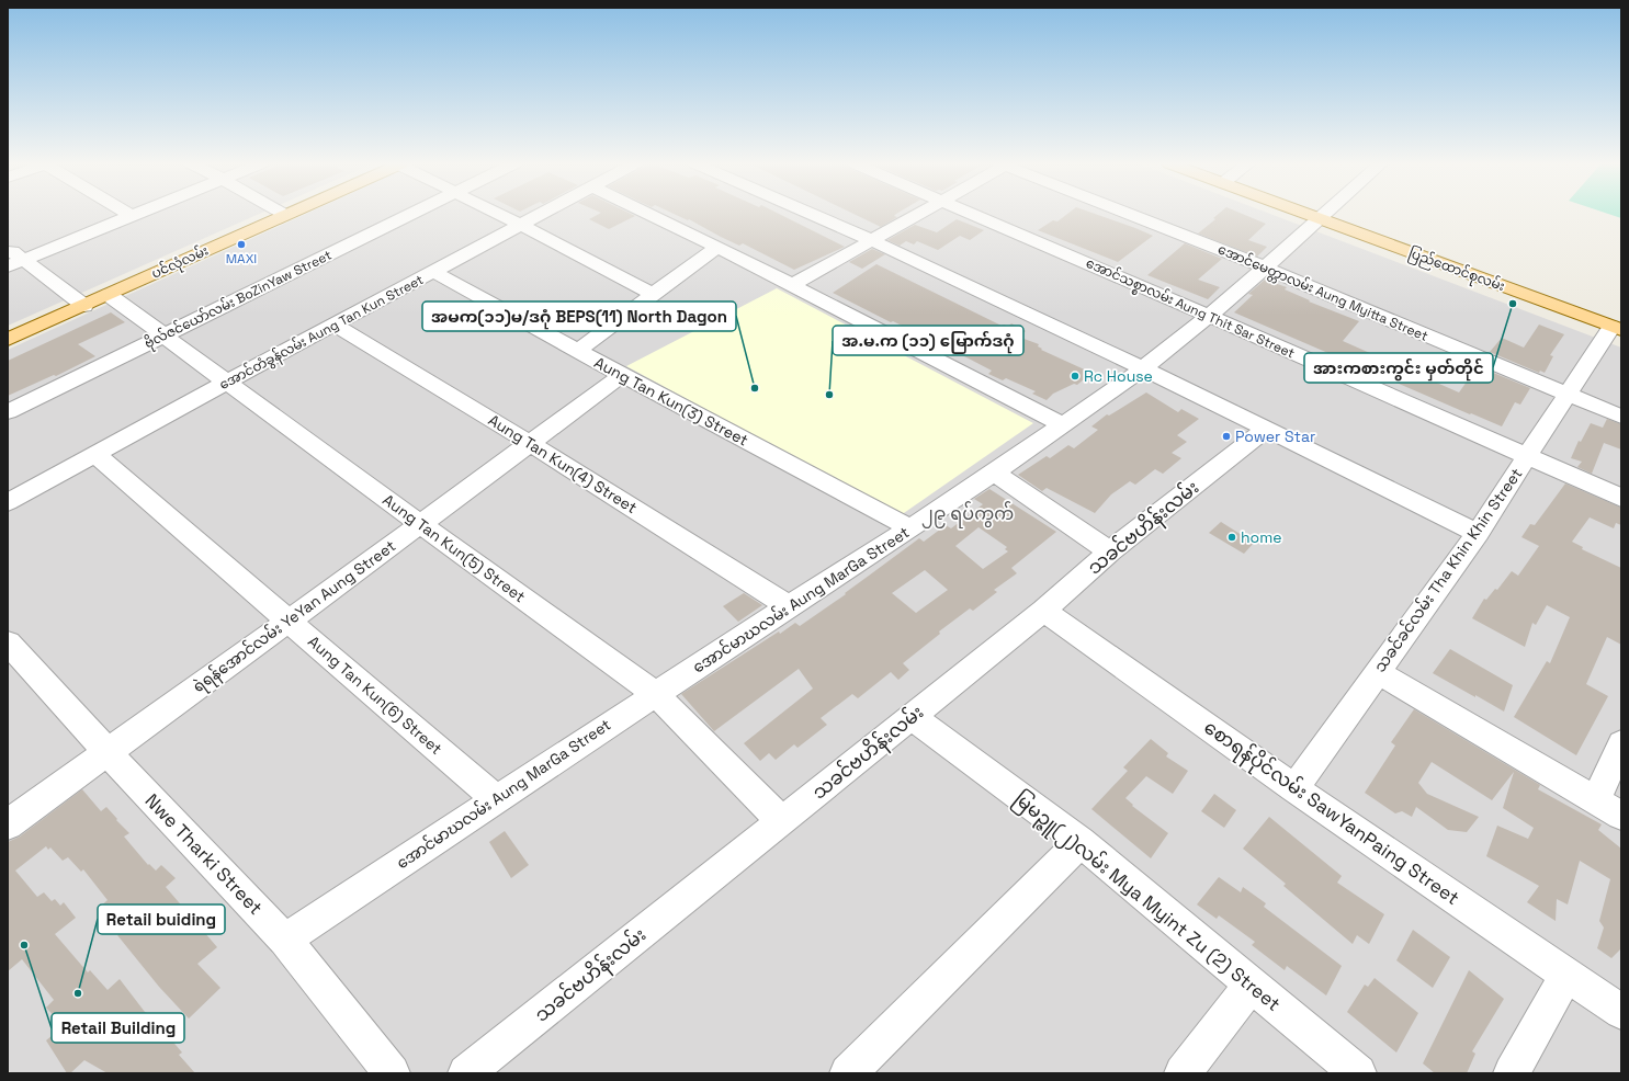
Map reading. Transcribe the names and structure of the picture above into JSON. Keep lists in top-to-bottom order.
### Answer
{
  "streets": {
    "main road": ["ပင်လုံလမ်း", "ပြည်ထောင်စုလမ်း"],
    "street": [
      "အောင်မေတ္တာလမ်း Aung Myitta Street",
      "ဗိုလ်ဇင်ယော်လမ်း BoZinYaw Street",
      "အောင်သစ္စာလမ်း Aung Thit Sar Street",
      "အောင်တံခွန်လမ်း Aung Tan Kun Street",
      "Aung Tan Kun(3) Street",
      "Aung Tan Kun(4) Street",
      "သခင်ဗဟိန်းလမ်း",
      "Aung Tan Kun(5) Street",
      "သခင်ခင်လမ်း Tha Khin Khin Street",
      "အောင်မာဃလမ်း Aung MarGa Street",
      "ရဲရန်အောင်လမ်း YeYan Aung Street",
      "Aung Tan Kun(6) Street",
      "စောရန်ပိုင်လမ်း SawYanPaing Street",
      "Nwe Tharki Street",
      "မြမဉ္ဇူ(၂)လမ်း Mya Myint Zu (2) Street"
    ]
  },
  "crossings": [
    ["ပင်လုံလမ်း", "Aung Tan Kun(5) Street"],
    ["ပြည်ထောင်စုလမ်း", "သခင်ခင်လမ်း Tha Khin Khin Street"],
    ["ပြည်ထောင်စုလမ်း", "အောင်မာဃလမ်း Aung MarGa Street"],
    ["အောင်မေတ္တာလမ်း Aung Myitta Street", "သခင်ခင်လမ်း Tha Khin Khin Street"],
    ["အောင်မေတ္တာလမ်း Aung Myitta Street", "အောင်မာဃလမ်း Aung MarGa Street"],
    ["ဗိုလ်ဇင်ယော်လမ်း BoZinYaw Street", "Aung Tan Kun(5) Street"],
    ["အောင်သစ္စာလမ်း Aung Thit Sar Street", "သခင်ခင်လမ်း Tha Khin Khin Street"],
    ["အောင်သစ္စာလမ်း Aung Thit Sar Street", "အောင်မာဃလမ်း Aung MarGa Street"],
    ["အောင်တံခွန်လမ်း Aung Tan Kun Street", "Aung Tan Kun(3) Street"],
    ["အောင်တံခွန်လမ်း Aung Tan Kun Street", "Aung Tan Kun(4) Street"],
    ["အောင်တံခွန်လမ်း Aung Tan Kun Street", "Aung Tan Kun(5) Street"],
    ["အောင်တံခွန်လမ်း Aung Tan Kun Street", "Aung Tan Kun(6) Street"],
    ["Aung Tan Kun(3) Street", "အောင်မာဃလမ်း Aung MarGa Street"],
    ["Aung Tan Kun(3) Street", "ရဲရန်အောင်လမ်း YeYan Aung Street"],
    ["Aung Tan Kun(4) Street", "အောင်မာဃလမ်း Aung MarGa Street"],
    ["Aung Tan Kun(4) Street", "ရဲရန်အောင်လမ်း YeYan Aung Street"],
    ["သခင်ဗဟိန်းလမ်း", "Aung Tan Kun(5) Street"],
    ["သခင်ဗဟိန်းလမ်း", "စောရန်ပိုင်လမ်း SawYanPaing Street"],
    ["သခင်ဗဟိန်းလမ်း", "မြမဉ္ဇူ(၂)လမ်း Mya Myint Zu (2) Street"],
    ["Aung Tan Kun(5) Street", "အောင်မာဃလမ်း Aung MarGa Street"],
    ["Aung Tan Kun(5) Street", "ရဲရန်အောင်လမ်း YeYan Aung Street"],
    ["သခင်ခင်လမ်း Tha Khin Khin Street", "စောရန်ပိုင်လမ်း SawYanPaing Street"],
    ["အောင်မာဃလမ်း Aung MarGa Street", "Aung Tan Kun(6) Street"],
    ["အောင်မာဃလမ်း Aung MarGa Street", "Nwe Tharki Street"],
    ["ရဲရန်အောင်လမ်း YeYan Aung Street", "Aung Tan Kun(6) Street"],
    ["ရဲရန်အောင်လမ်း YeYan Aung Street", "Nwe Tharki Street"]
  ],
  "districts": ["၂၉ ရပ်ကွက်"],
  "places": [
    "MAXI",
    "အားကစားကွင်း မှတ်တိုင်",
    "Rc House",
    "အမက(၁၁)မ/ဒဂုံ BEPS(11) North Dagon",
    "အ.မ.က (၁၁) မြောက်ဒဂုံ",
    "Power Star",
    "home",
    "Retail Building",
    "Retail buiding"
  ]
}
